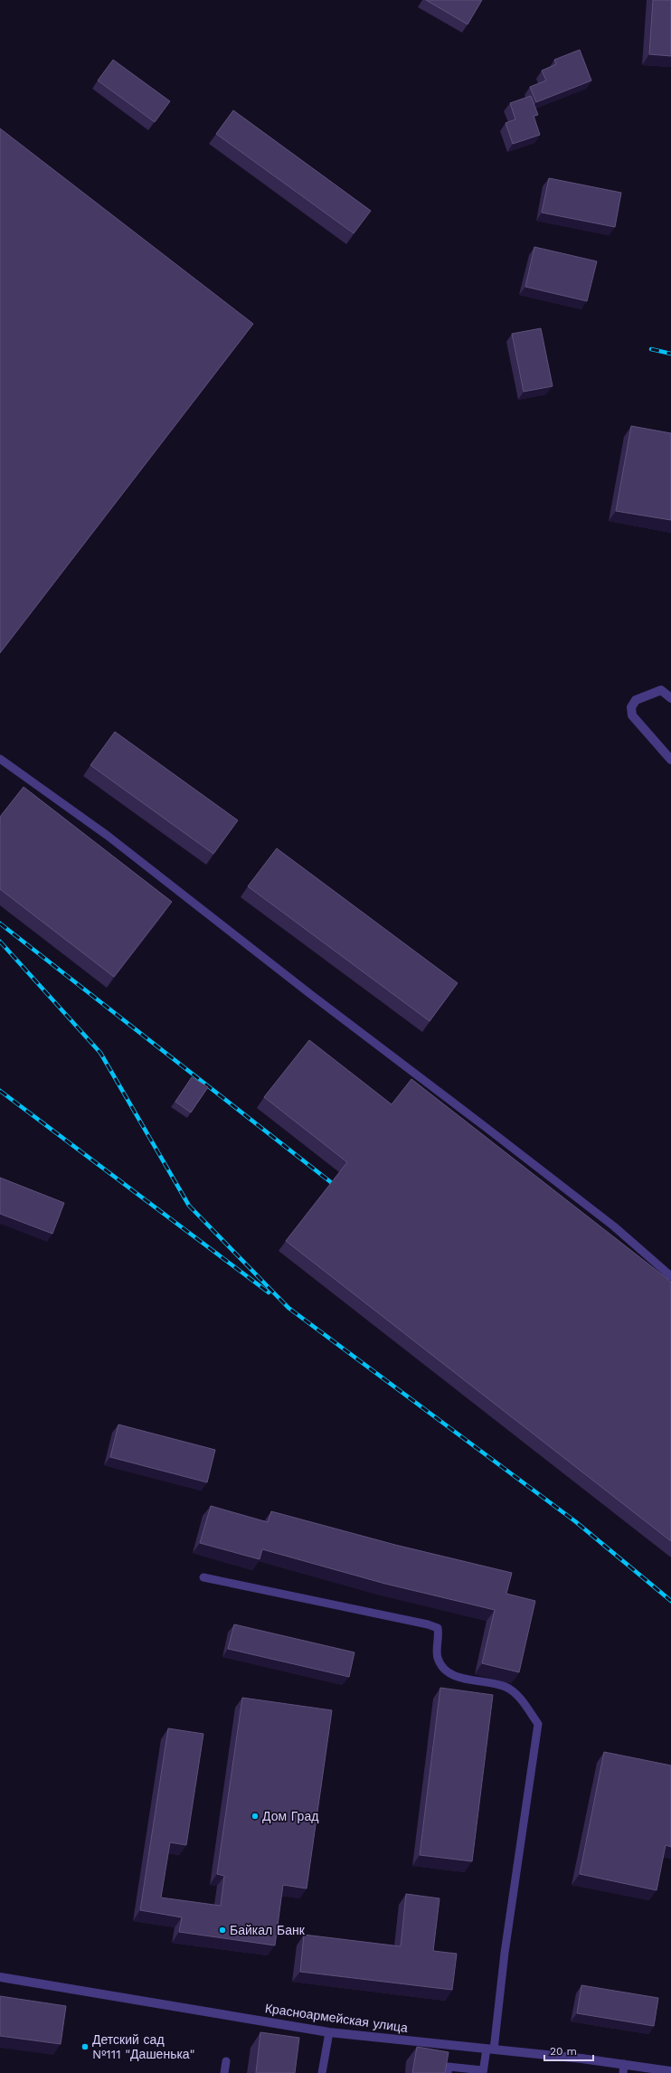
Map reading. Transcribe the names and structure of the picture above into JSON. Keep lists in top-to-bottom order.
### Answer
{
  "streets": {
    "street": ["Красноармейская улица"]
  },
  "places": ["Дом Град", "Байкал Банк", "Детский сад №111 \"Дашенька\""],
  "scale_bar": "20 m"
}
